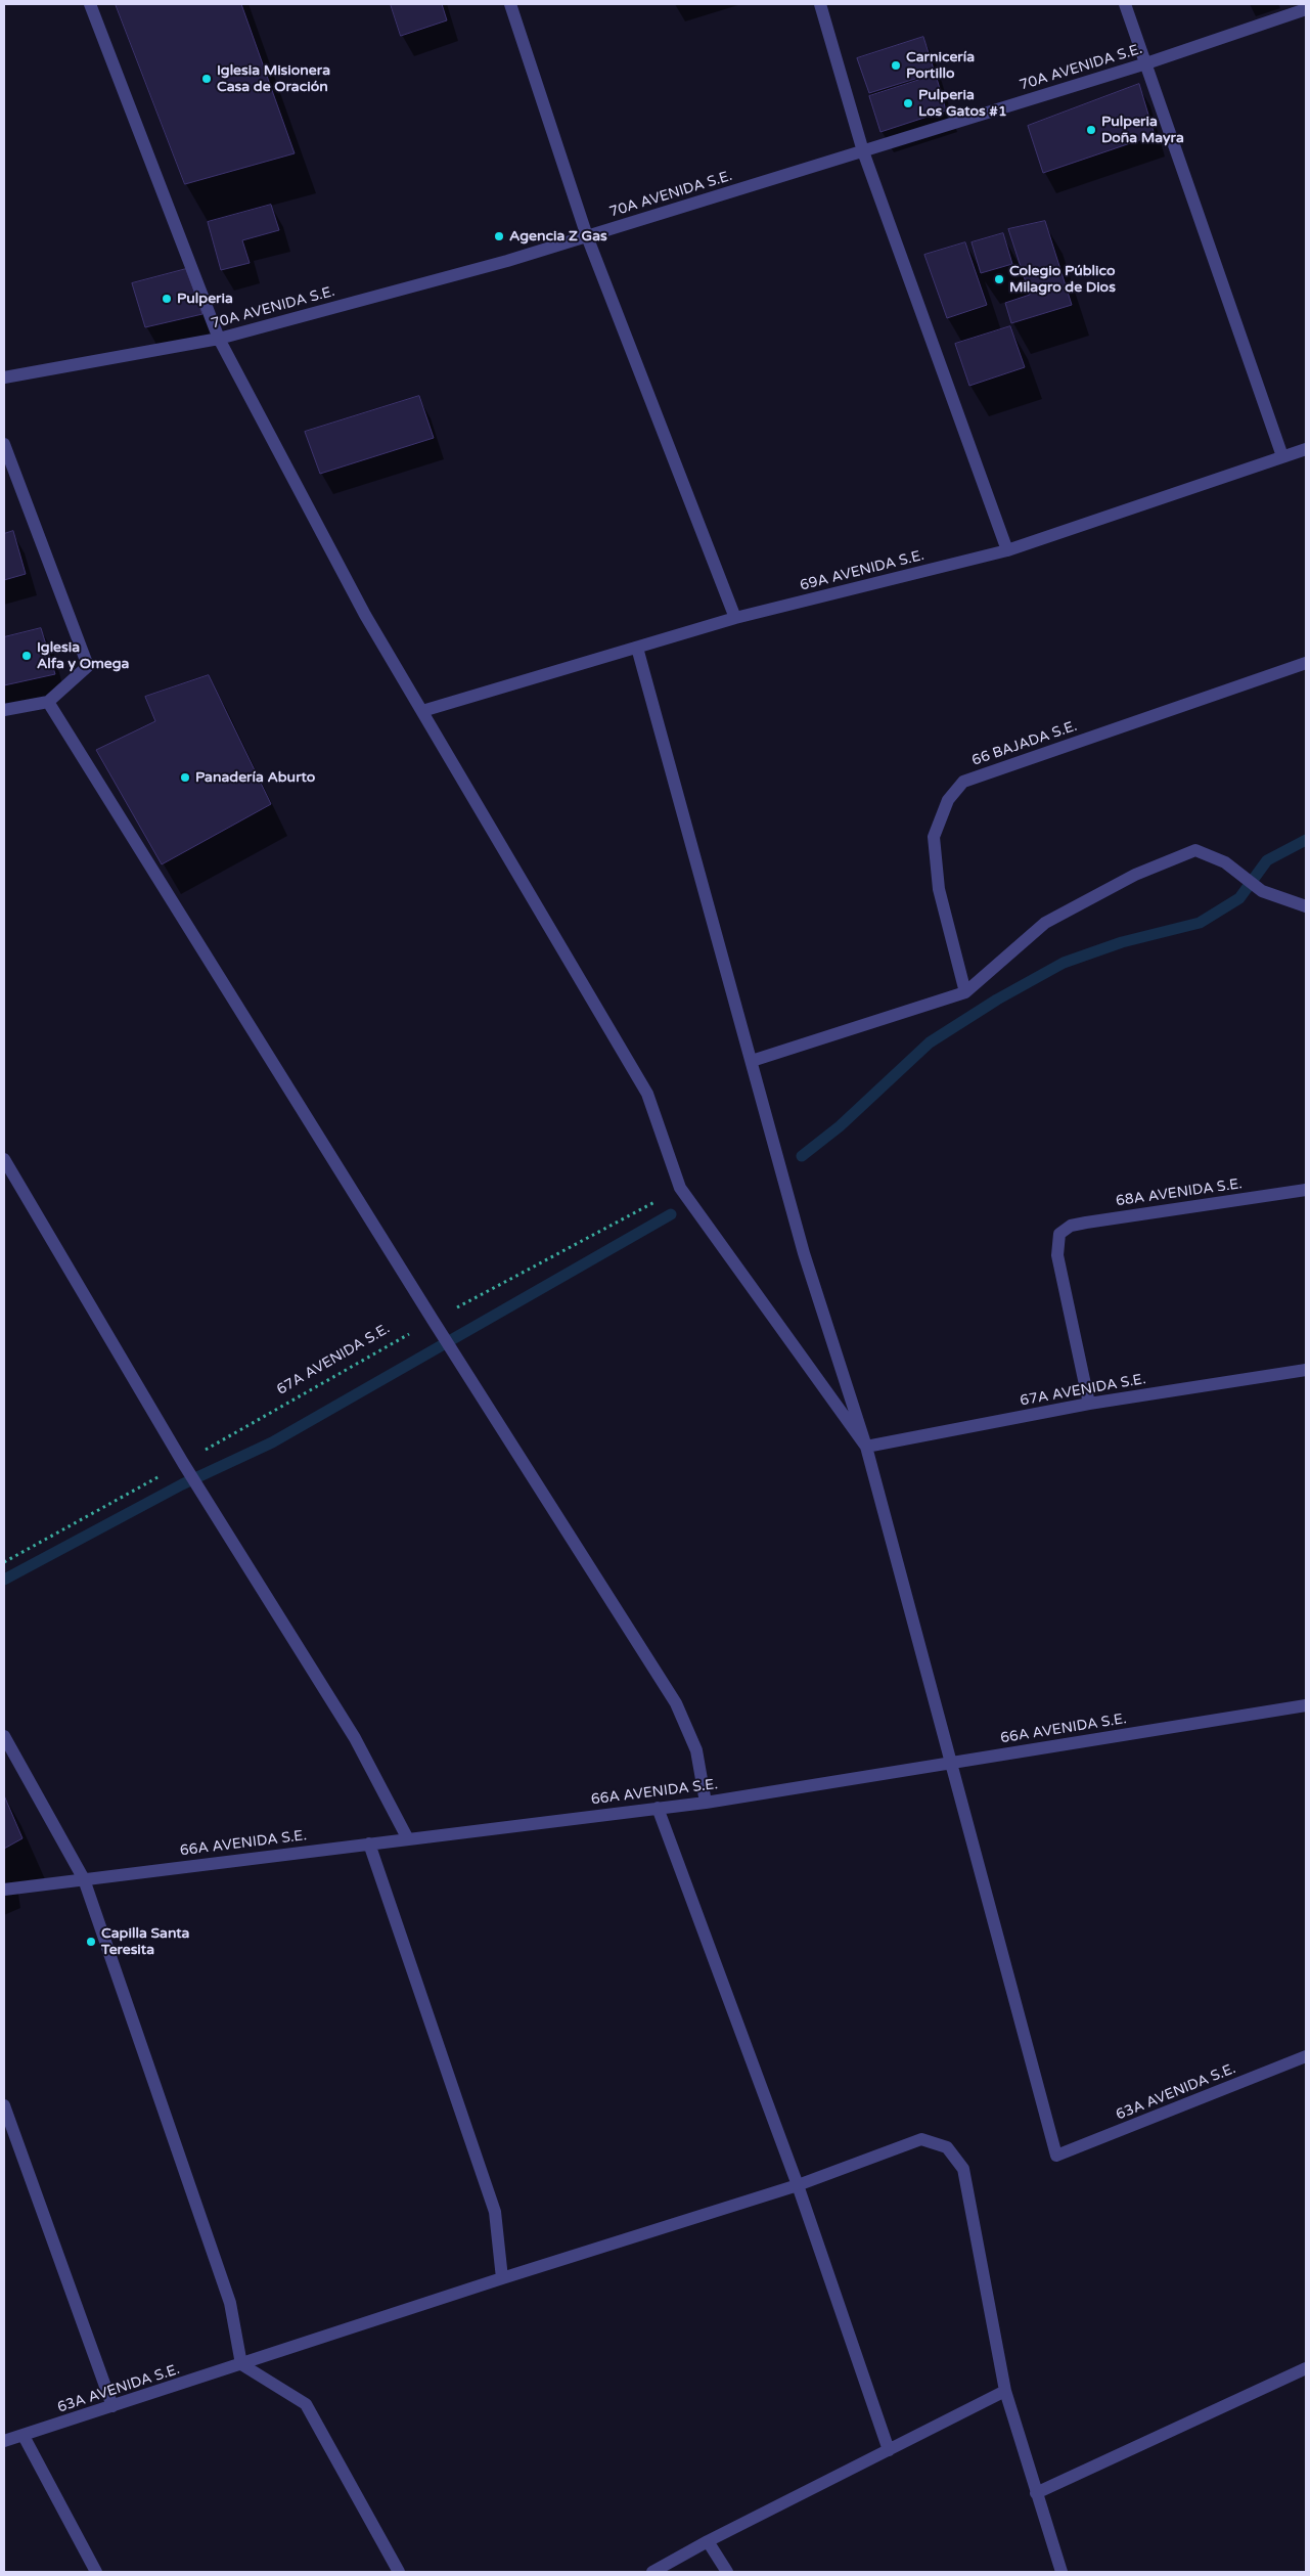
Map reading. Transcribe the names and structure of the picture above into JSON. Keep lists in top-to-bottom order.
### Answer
{
  "streets": {
    "street": [
      "70A AVENIDA S.E.",
      "69A AVENIDA S.E.",
      "66 BAJADA S.E.",
      "68A AVENIDA S.E.",
      "67A AVENIDA S.E.",
      "66A AVENIDA S.E.",
      "63A AVENIDA S.E."
    ]
  },
  "crossings": [
    ["68A AVENIDA S.E.", "67A AVENIDA S.E."],
    ["66A AVENIDA S.E.", "63A AVENIDA S.E."]
  ],
  "places": [
    "Carnicería Portillo",
    "Iglesia Misionera Casa de Oración",
    "Pulperia Los Gatos #1",
    "Pulperia Doña Mayra",
    "Agencia Z Gas",
    "Colegio Público Milagro de Dios",
    "Pulperia",
    "Iglesia Alfa y Omega",
    "Panadería Aburto",
    "Capilla Santa Teresita"
  ]
}
